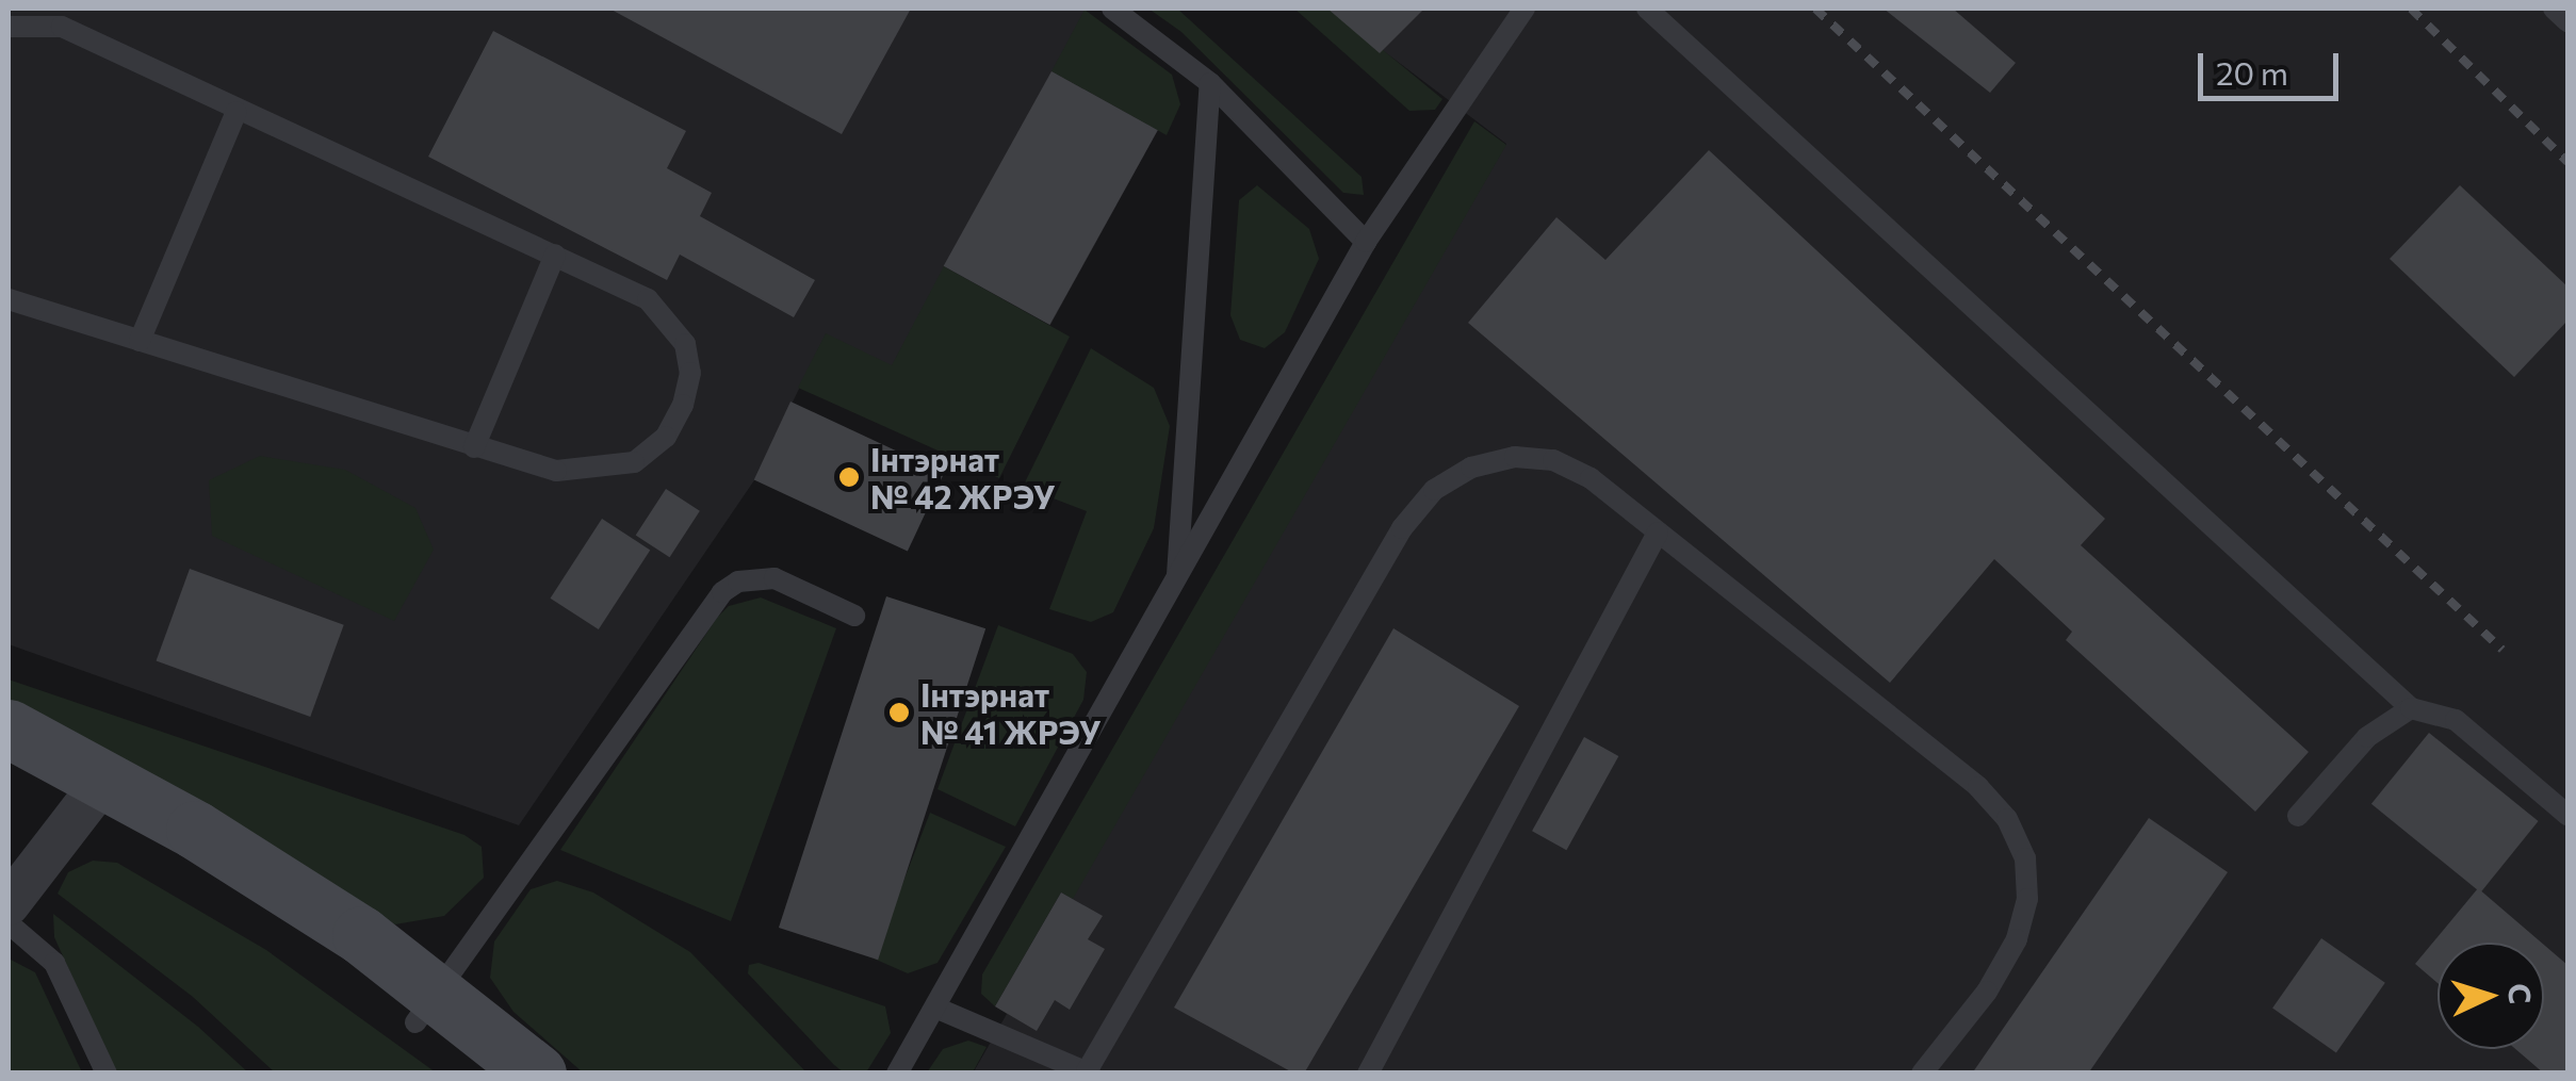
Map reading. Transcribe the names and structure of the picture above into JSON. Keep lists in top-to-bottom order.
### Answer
{
  "places": ["Інтэрнат № 42 ЖРЭУ", "Інтэрнат № 41 ЖРЭУ"],
  "scale_bar": "20 m",
  "north": "right"
}
